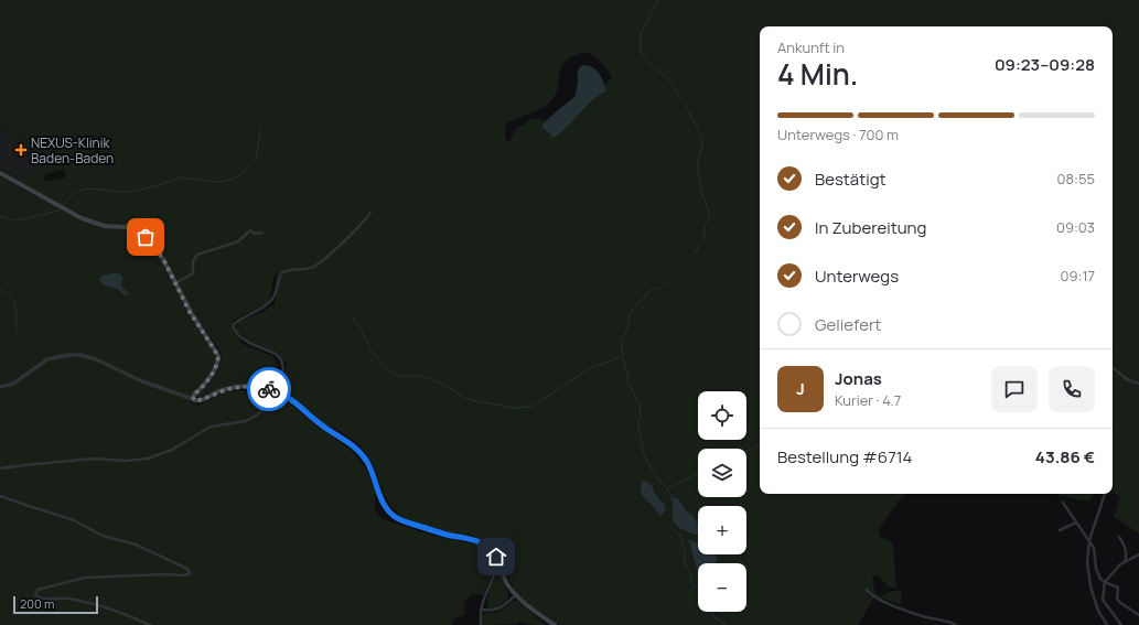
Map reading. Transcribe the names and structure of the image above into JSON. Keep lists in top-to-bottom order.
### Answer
{
  "places": {
    "health": ["NEXUS-Klinik Baden-Baden"]
  },
  "scale_bar": "200 m",
  "page": {
    "heading": ["4 Min.", "Ankunft in", "09:23–09:28"],
    "panel": [
      "Jonas",
      "Kurier · 4.7",
      "Bestellung #6714",
      "43.86 €"
    ],
    "bar": "Unterwegs · 700 m",
    "list": [
      ["Bestätigt", "08:55"],
      ["In Zubereitung", "09:03"],
      ["Unterwegs", "09:17"],
      "Geliefert"
    ],
    "round": "J",
    "map_buttons": ["+", "−"],
    "scale": "200 m"
  }
}
